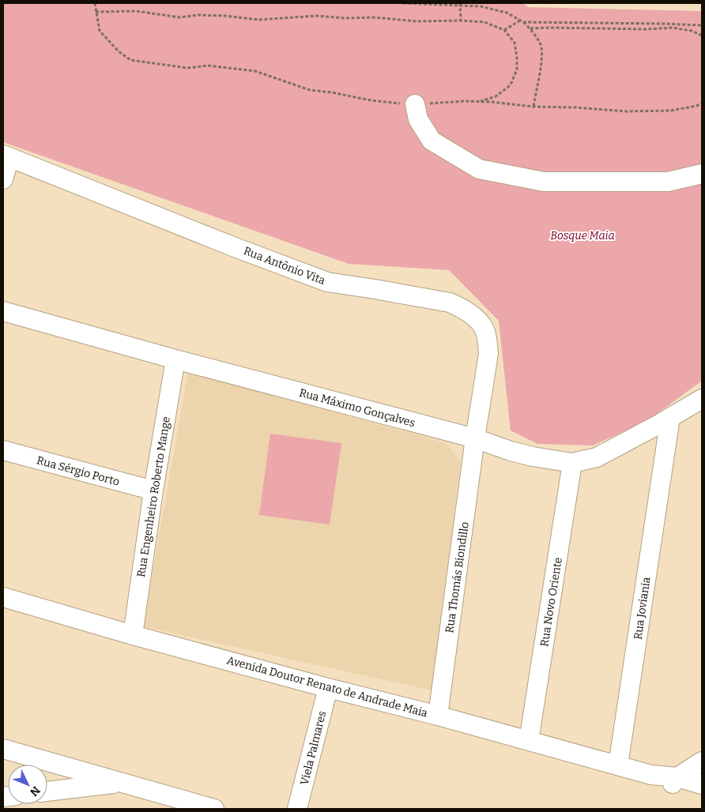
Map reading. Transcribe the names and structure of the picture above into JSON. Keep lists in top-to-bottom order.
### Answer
{
  "streets": {
    "street": [
      "Rua Antônio Vita",
      "Rua Máximo Gonçalves",
      "Rua Sérgio Porto",
      "Rua Engenheiro Roberto Mange",
      "Rua Thomás Biondillo",
      "Rua Novo Oriente",
      "Rua Joviania",
      "Avenida Doutor Renato de Andrade Maia",
      "Viela Palmares"
    ]
  },
  "crossings": [
    ["Rua Antônio Vita", "Rua Máximo Gonçalves"],
    ["Rua Antônio Vita", "Rua Thomás Biondillo"],
    ["Rua Máximo Gonçalves", "Rua Engenheiro Roberto Mange"],
    ["Rua Máximo Gonçalves", "Rua Thomás Biondillo"],
    ["Rua Máximo Gonçalves", "Rua Novo Oriente"],
    ["Rua Máximo Gonçalves", "Rua Joviania"],
    ["Rua Sérgio Porto", "Rua Engenheiro Roberto Mange"],
    ["Rua Engenheiro Roberto Mange", "Avenida Doutor Renato de Andrade Maia"],
    ["Rua Thomás Biondillo", "Avenida Doutor Renato de Andrade Maia"],
    ["Rua Novo Oriente", "Avenida Doutor Renato de Andrade Maia"],
    ["Rua Joviania", "Avenida Doutor Renato de Andrade Maia"],
    ["Avenida Doutor Renato de Andrade Maia", "Viela Palmares"]
  ],
  "parks": ["Bosque Maia"],
  "north": "bottom right"
}
